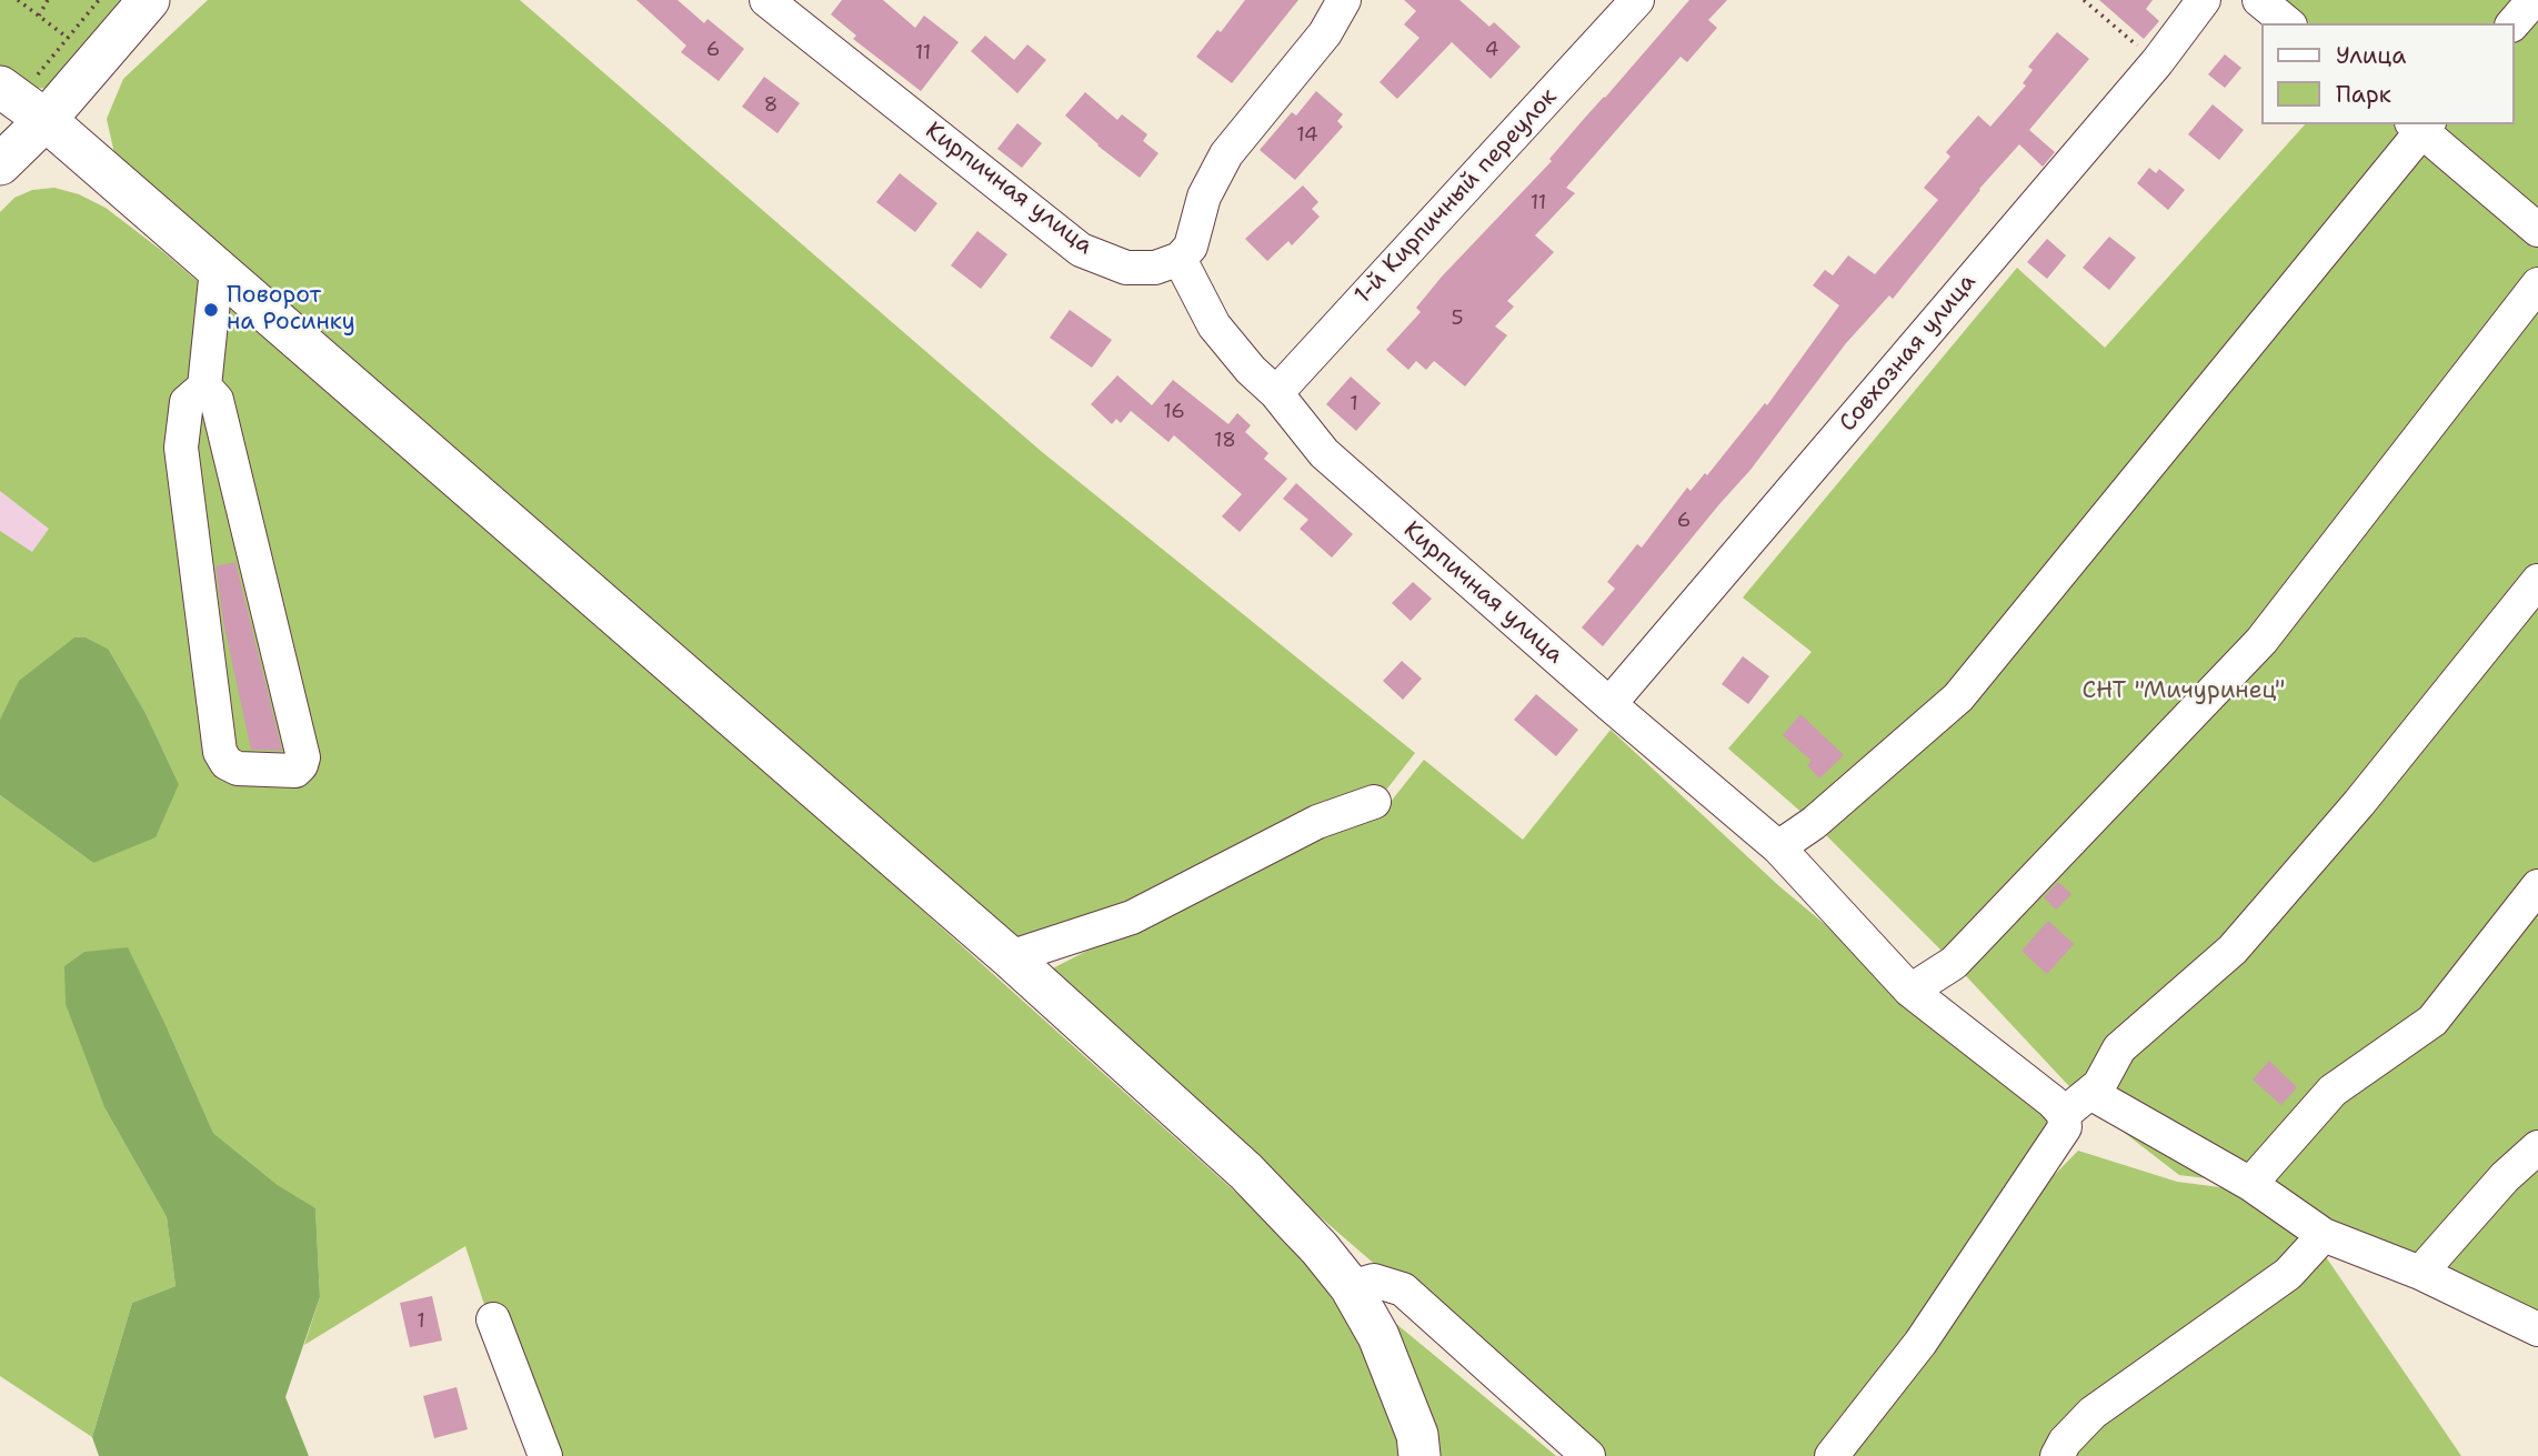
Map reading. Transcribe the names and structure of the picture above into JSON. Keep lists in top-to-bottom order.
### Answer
{
  "streets": {
    "street": ["Кирпичная улица", "1-й Кирпичный переулок", "Совхозная улица"]
  },
  "crossings": [
    ["Кирпичная улица", "1-й Кирпичный переулок"],
    ["Кирпичная улица", "Совхозная улица"]
  ],
  "parks": ["СНТ \"Мичуринец\""],
  "places": ["Поворот на Росинку"],
  "house_numbers": [
    "6",
    "4",
    "11",
    "8",
    "14",
    "11",
    "5",
    "1",
    "16",
    "18",
    "6",
    "1"
  ],
  "legend": ["Улица", "Парк"]
}
